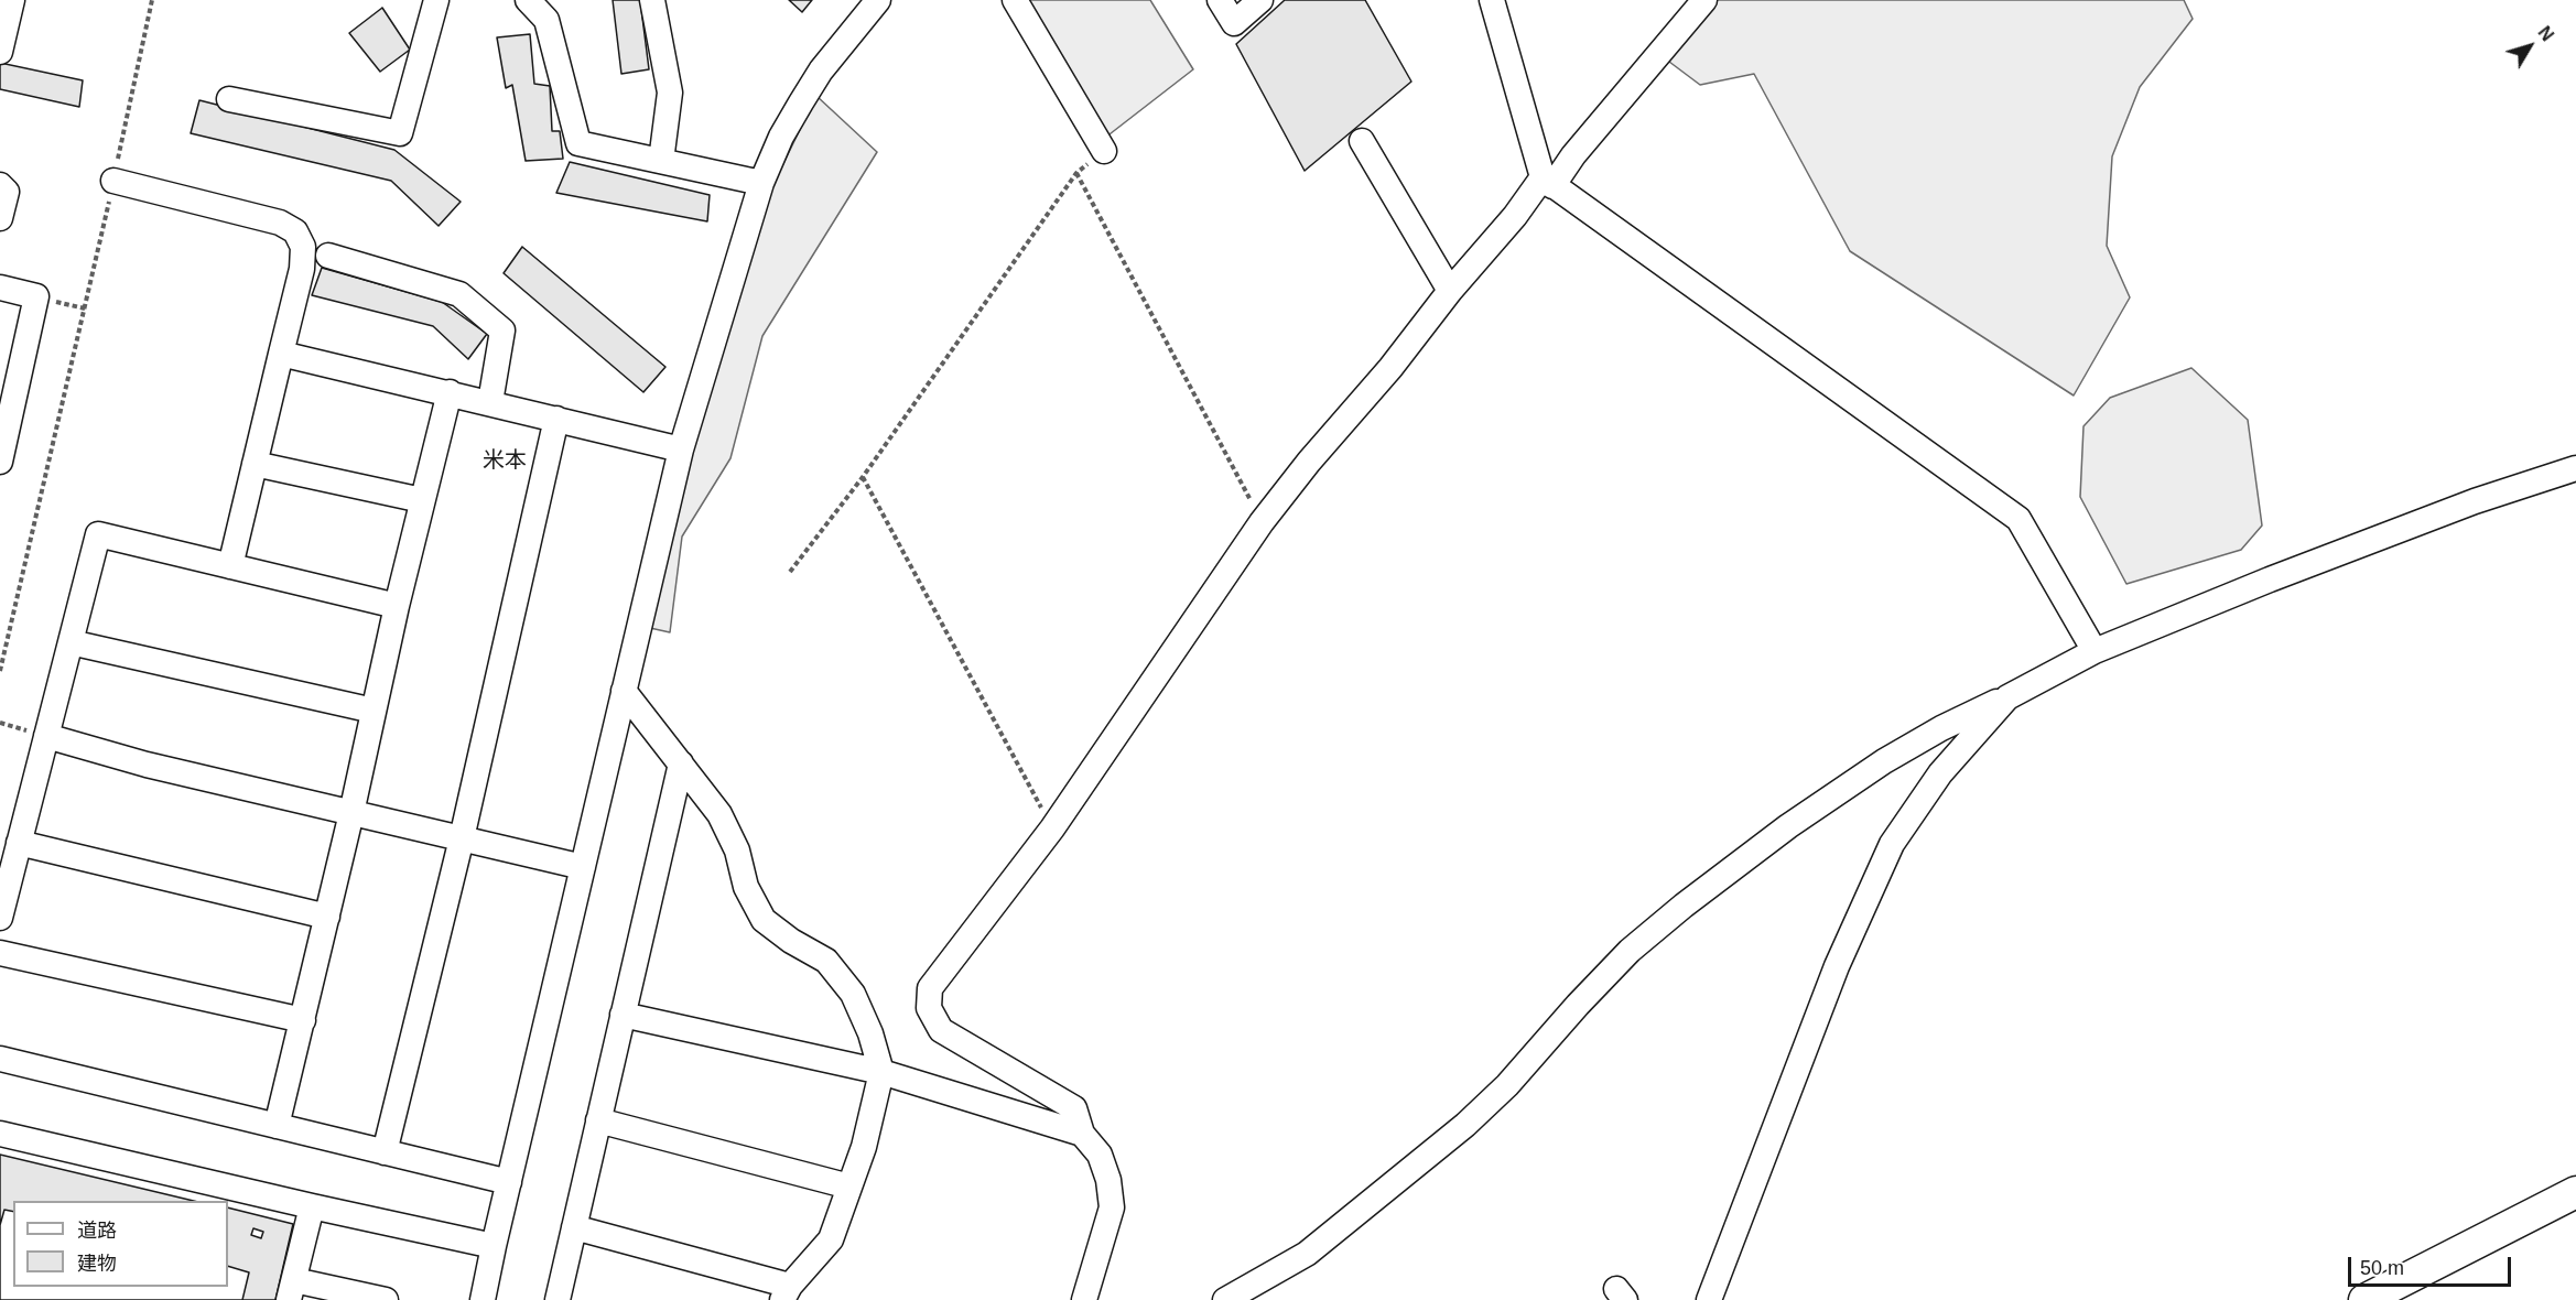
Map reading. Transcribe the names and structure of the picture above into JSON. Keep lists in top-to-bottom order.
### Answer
{
  "districts": ["米本"],
  "legend": ["道路", "建物"],
  "scale_bar": "50 m",
  "north": "top right"
}
